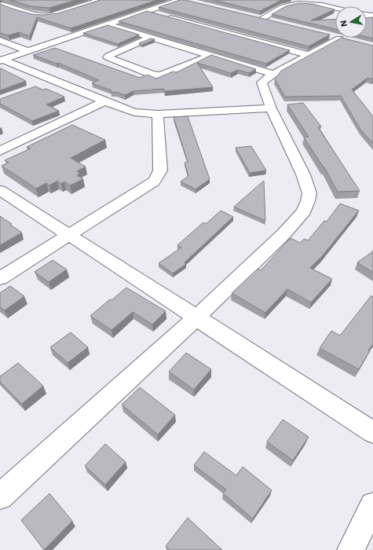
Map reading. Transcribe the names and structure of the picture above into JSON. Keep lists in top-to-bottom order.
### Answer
{
  "north": "left"
}
